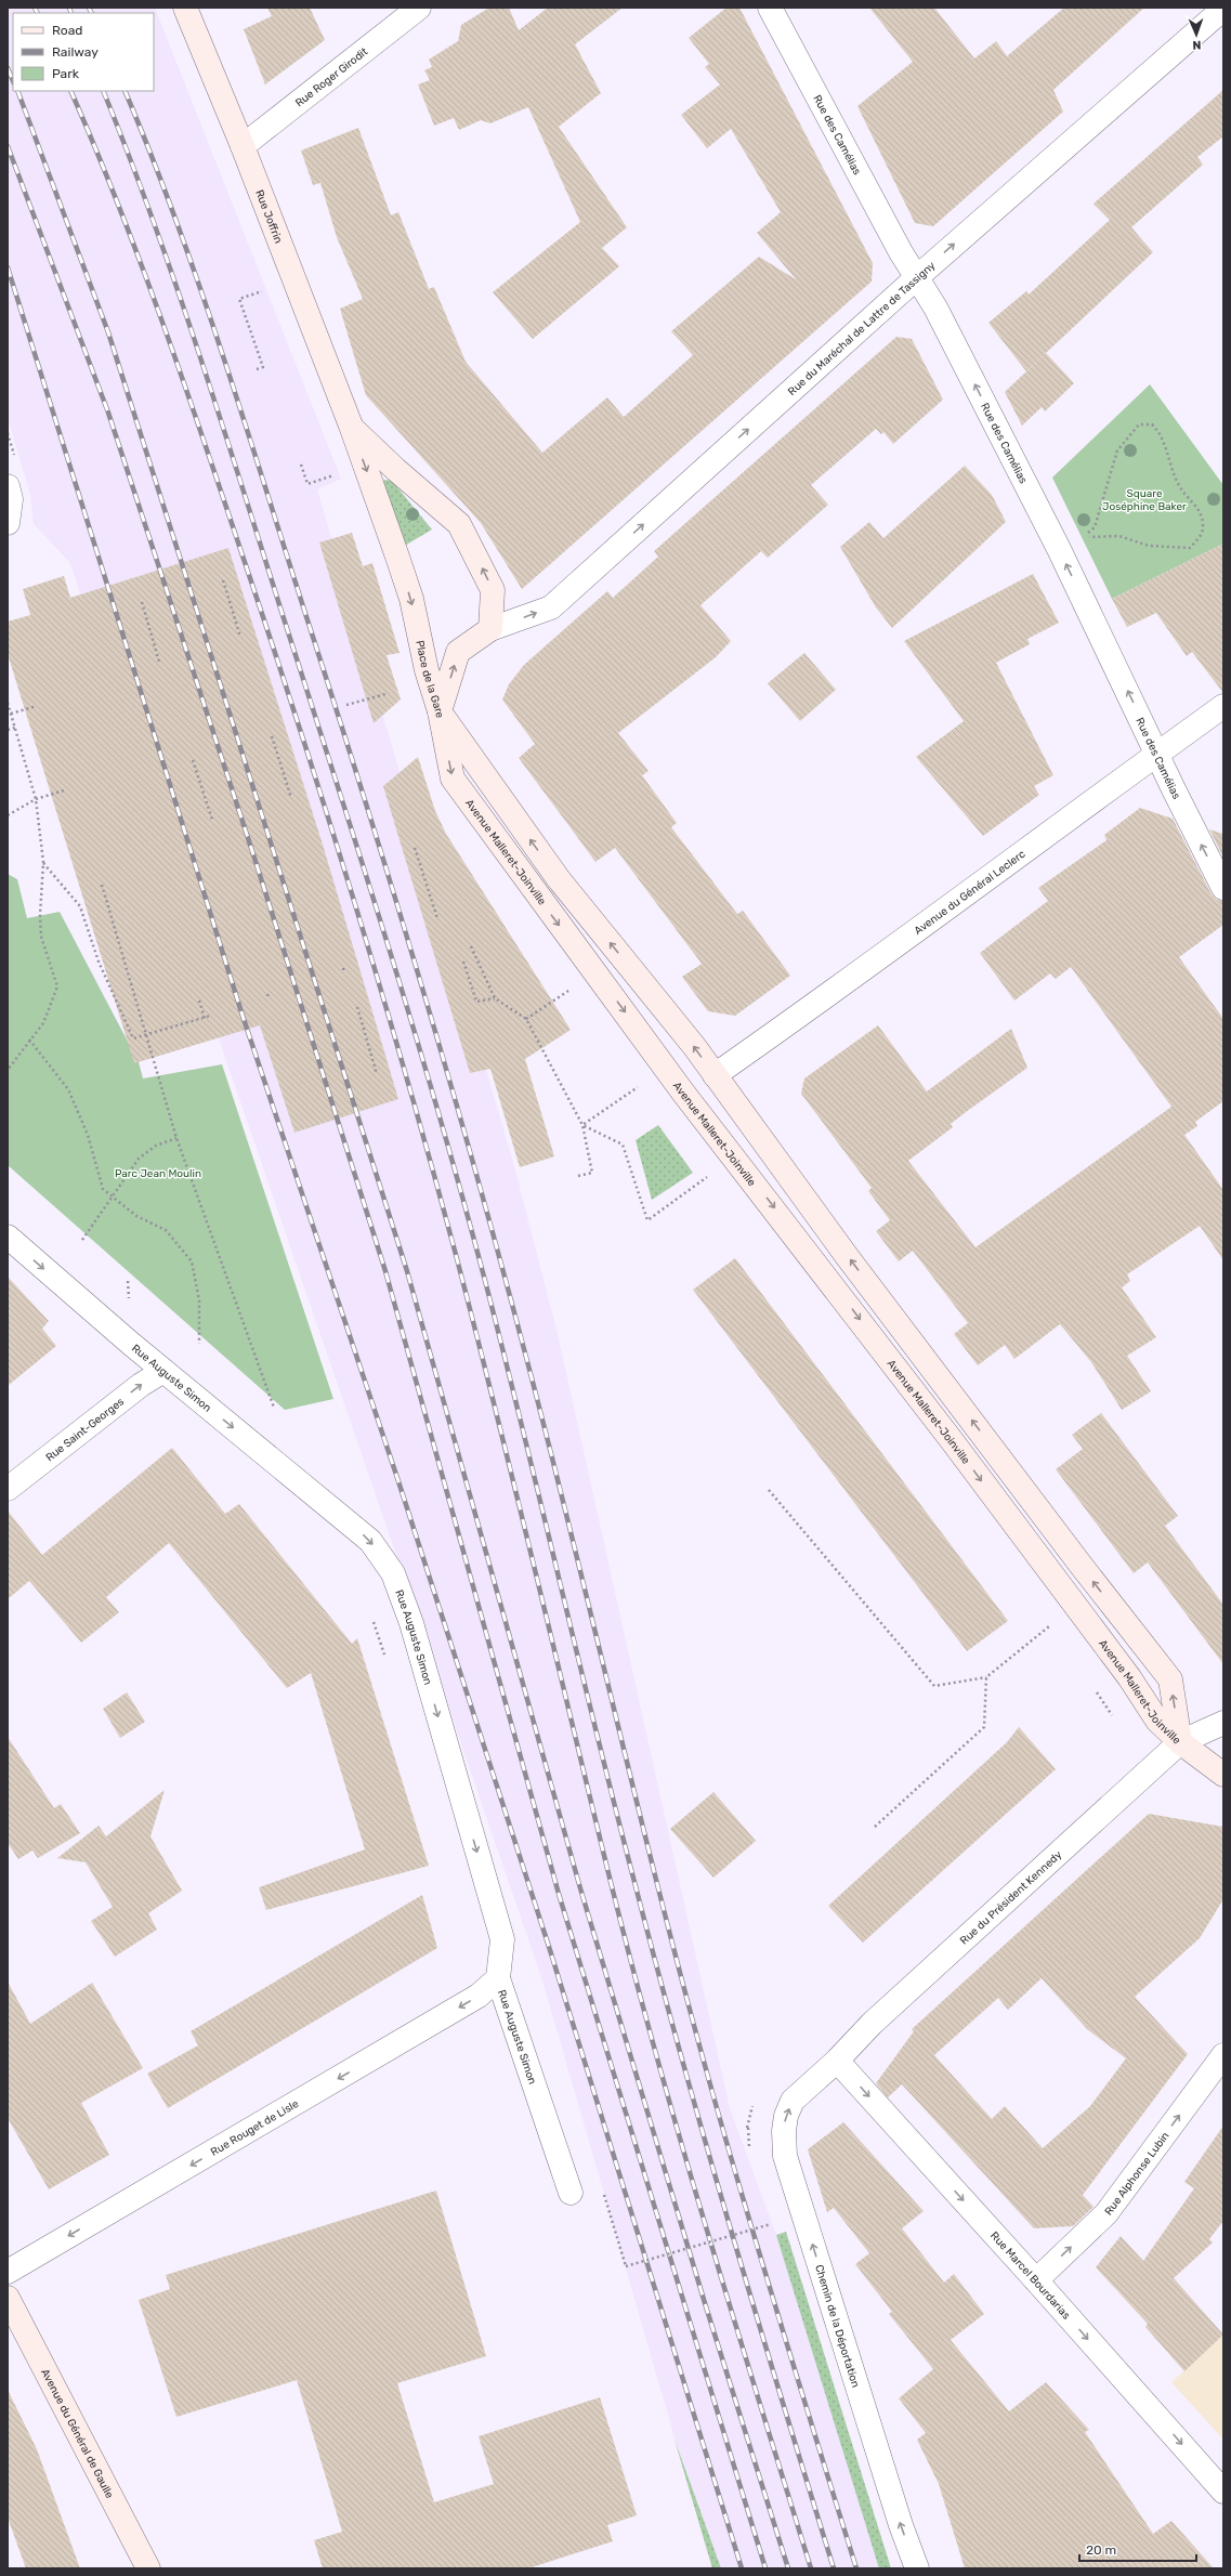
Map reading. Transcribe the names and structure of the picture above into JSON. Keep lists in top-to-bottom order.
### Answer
{
  "streets": {
    "street": [
      "Rue Roger Girodit",
      "Rue des Camélias",
      "Rue Joffrin",
      "Rue du Maréchal de Lattre de Tassigny",
      "Place de la Gare",
      "Avenue Malleret-Joinville",
      "Avenue du Général Leclerc",
      "Rue Auguste Simon",
      "Rue Saint-Georges",
      "Rue du Président Kennedy",
      "Rue Rouget de Lisle",
      "Rue Alphonse Lubin",
      "Rue Marcel Bourdarias",
      "Chemin de la Déportation",
      "Avenue du Général de Gaulle"
    ]
  },
  "crossings": [
    ["Rue Roger Girodit", "Rue Joffrin"],
    ["Rue des Camélias", "Rue du Maréchal de Lattre de Tassigny"],
    ["Rue des Camélias", "Avenue du Général Leclerc"],
    ["Rue Joffrin", "Place de la Gare"],
    ["Rue du Maréchal de Lattre de Tassigny", "Place de la Gare"],
    ["Place de la Gare", "Avenue Malleret-Joinville"],
    ["Avenue Malleret-Joinville", "Avenue du Général Leclerc"],
    ["Avenue Malleret-Joinville", "Rue du Président Kennedy"],
    ["Rue Auguste Simon", "Rue Saint-Georges"],
    ["Rue Auguste Simon", "Rue Rouget de Lisle"],
    ["Rue du Président Kennedy", "Rue Marcel Bourdarias"],
    ["Rue du Président Kennedy", "Chemin de la Déportation"],
    ["Rue Alphonse Lubin", "Rue Marcel Bourdarias"]
  ],
  "one_way": [
    "Rue des Camélias",
    "Rue du Maréchal de Lattre de Tassigny",
    "Rue Auguste Simon",
    "Rue Saint-Georges",
    "Rue Rouget de Lisle",
    "Rue Alphonse Lubin",
    "Rue Marcel Bourdarias",
    "Chemin de la Déportation"
  ],
  "parks": ["Square Joséphine Baker", "Parc Jean Moulin"],
  "legend": ["Road", "Railway", "Park"],
  "scale_bar": "20 m",
  "north": "bottom"
}
